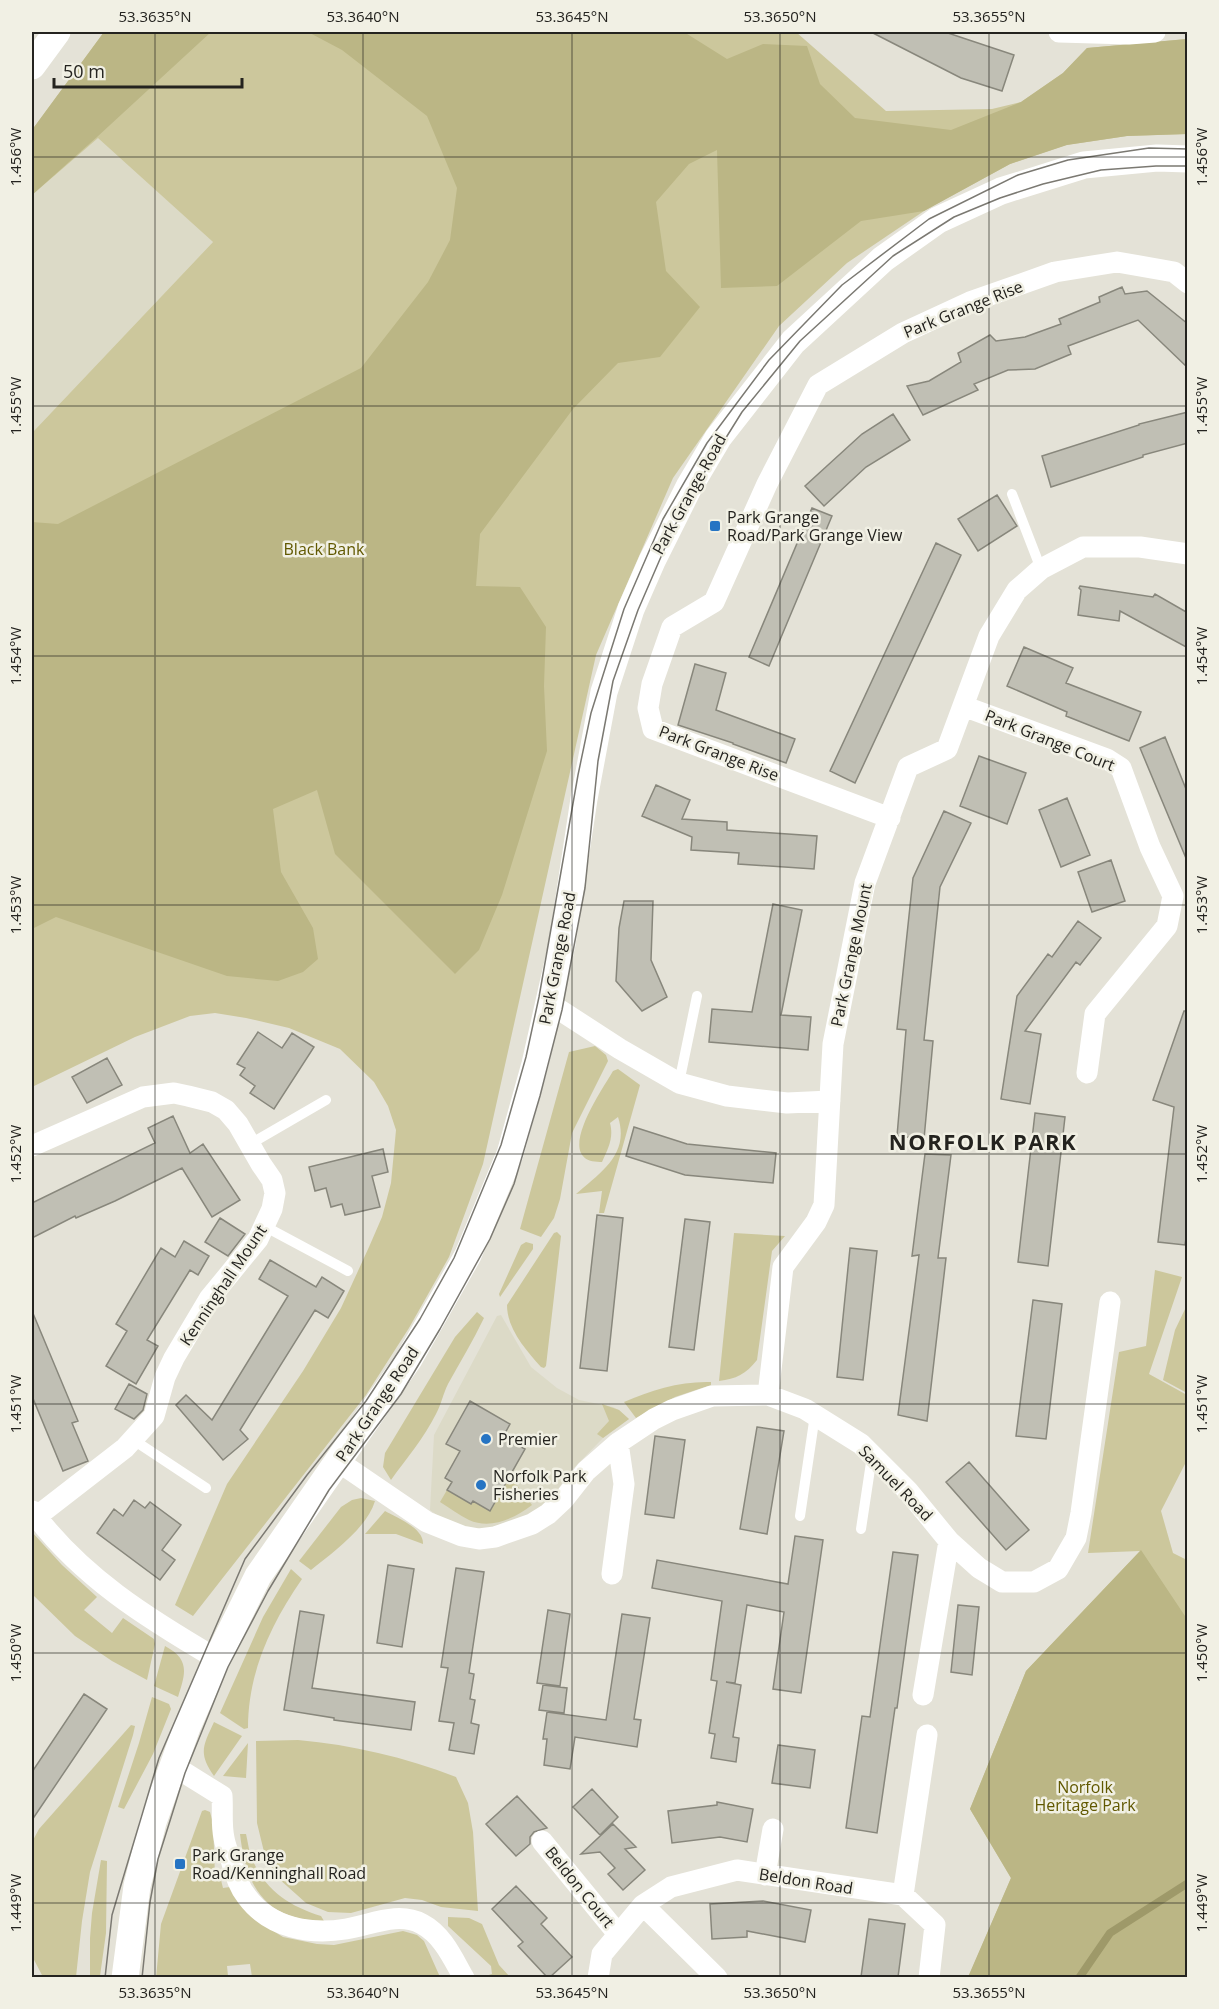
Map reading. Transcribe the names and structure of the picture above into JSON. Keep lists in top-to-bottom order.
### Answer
{
  "streets": {
    "street": [
      "Park Grange Rise",
      "Park Grange Road",
      "Park Grange Court",
      "Park Grange Mount",
      "Kenninghall Mount",
      "Samuel Road",
      "Beldon Road",
      "Beldon Court"
    ]
  },
  "crossings": [
    ["Park Grange Rise", "Park Grange Mount"],
    ["Park Grange Road", "Samuel Road"],
    ["Park Grange Court", "Park Grange Mount"],
    ["Park Grange Mount", "Samuel Road"],
    ["Beldon Road", "Beldon Court"]
  ],
  "districts": ["NORFOLK PARK"],
  "parks": ["Black Bank", "Norfolk Heritage Park"],
  "places": {
    "transit": ["Park Grange Road/Park Grange View", "Park Grange Road/Kenninghall Road"],
    "other": ["Premier", "Norfolk Park Fisheries"]
  },
  "scale_bar": "50 m",
  "coordinates": [
    "53.3635°N",
    "53.3640°N",
    "53.3645°N",
    "53.3650°N",
    "53.3655°N",
    "1.456°W",
    "1.455°W",
    "1.454°W",
    "1.453°W",
    "1.452°W",
    "1.451°W",
    "1.450°W",
    "1.449°W"
  ]
}
